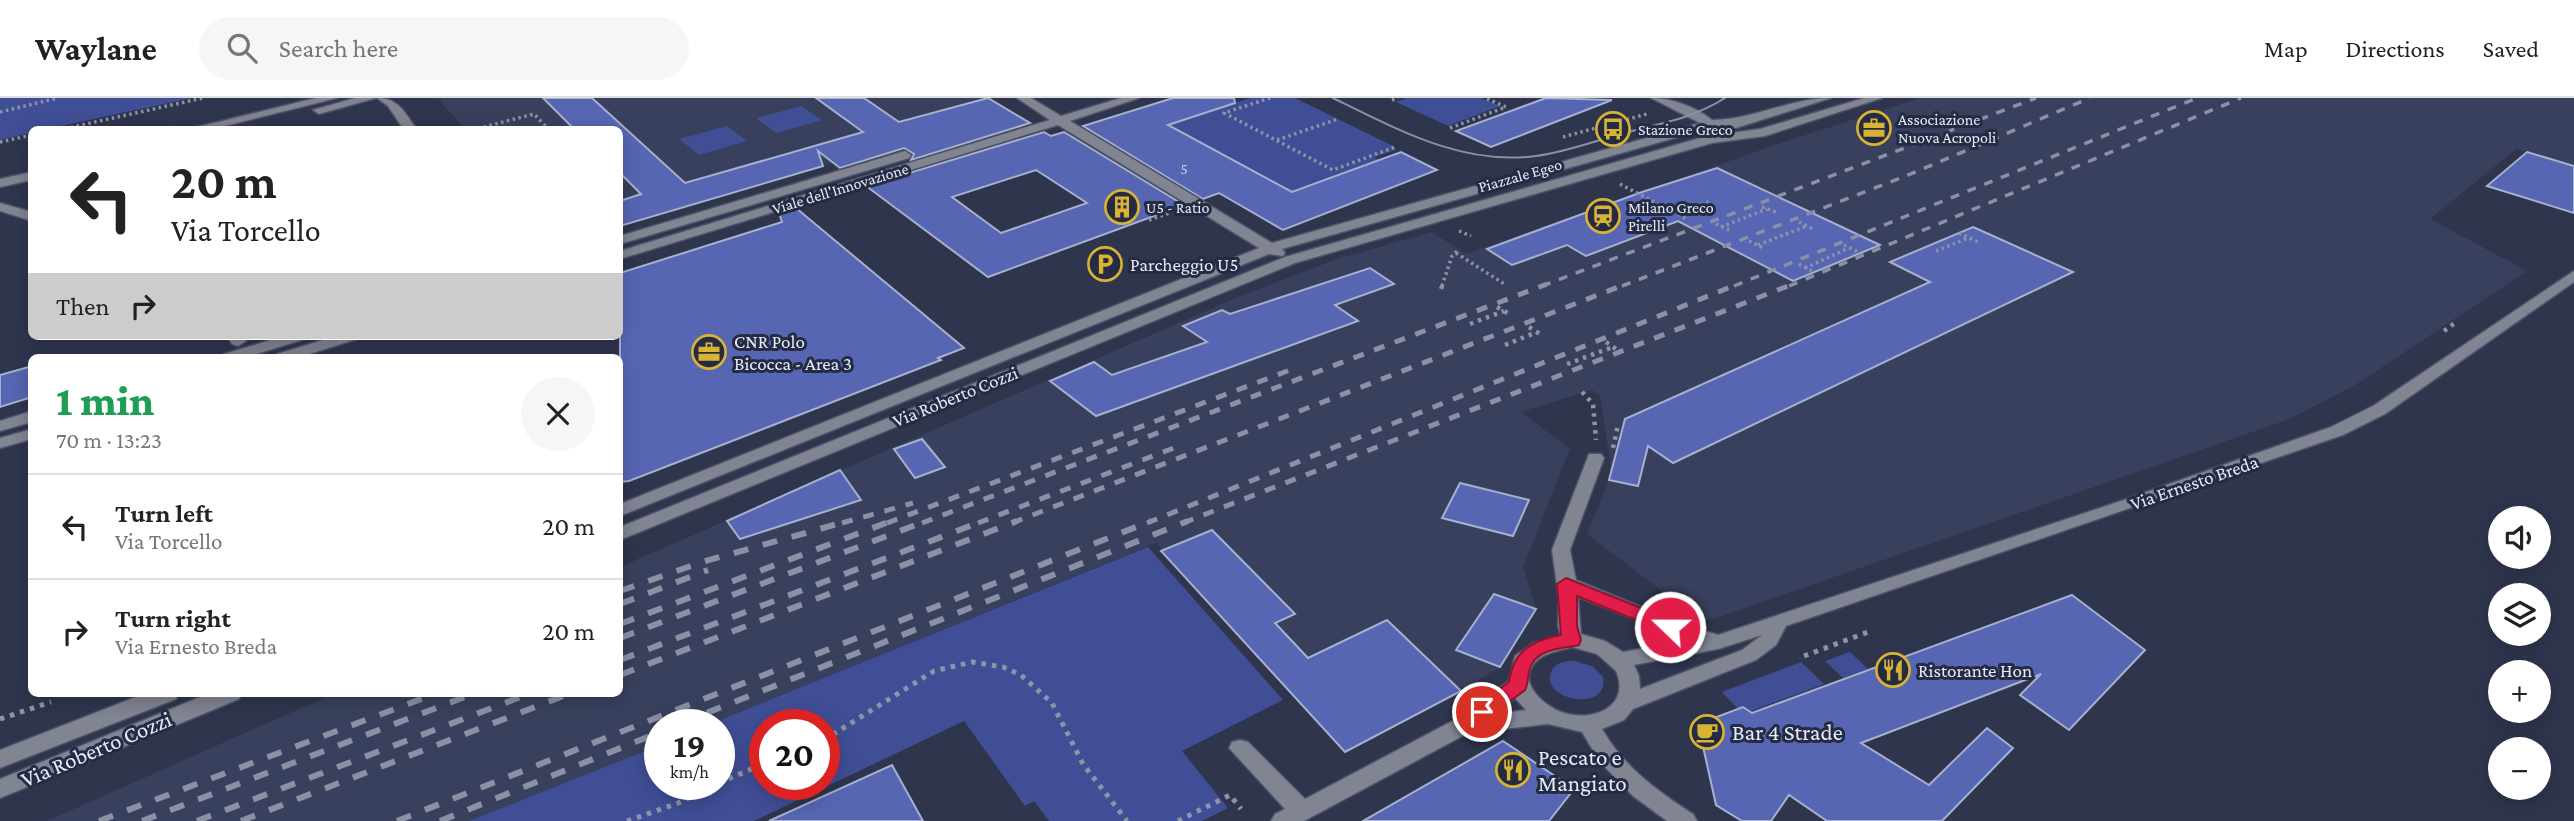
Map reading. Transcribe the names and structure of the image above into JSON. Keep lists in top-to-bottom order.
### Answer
{
  "streets": {
    "street": [
      "Piazzale Egeo",
      "Viale dell'Innovazione",
      "Via Roberto Cozzi",
      "Via Ernesto Breda"
    ]
  },
  "crossings": [
    ["Piazzale Egeo", "Via Roberto Cozzi"]
  ],
  "places": {
    "office": ["Associazione Nuova Acropoli", "CNR Polo Bicocca - Area 3"],
    "bus stop": ["Stazione Greco"],
    "building": ["U5 - Ratio"],
    "station": ["Milano Greco Pirelli"],
    "parking": ["Parcheggio U5"],
    "restaurant": ["Ristorante Hon", "Pescato e Mangiato"],
    "cafe": ["Bar 4 Strade"]
  },
  "house_numbers": ["5"],
  "page": {
    "header": "Waylane",
    "search": "Search here",
    "nav": ["Map", "Directions", "Saved"],
    "turn": ["20 m", "Via Torcello"],
    "then": "Then",
    "heading": ["1 min", "70 m · 13:23"],
    "list": [
      {
        "name": "Turn left",
        "note": "Via Torcello",
        "value": "20 m"
      },
      {
        "name": "Turn right",
        "note": "Via Ernesto Breda",
        "value": "20 m"
      }
    ],
    "map_buttons": ["+", "−"],
    "speed": "19 km/h",
    "limit": "20"
  }
}
